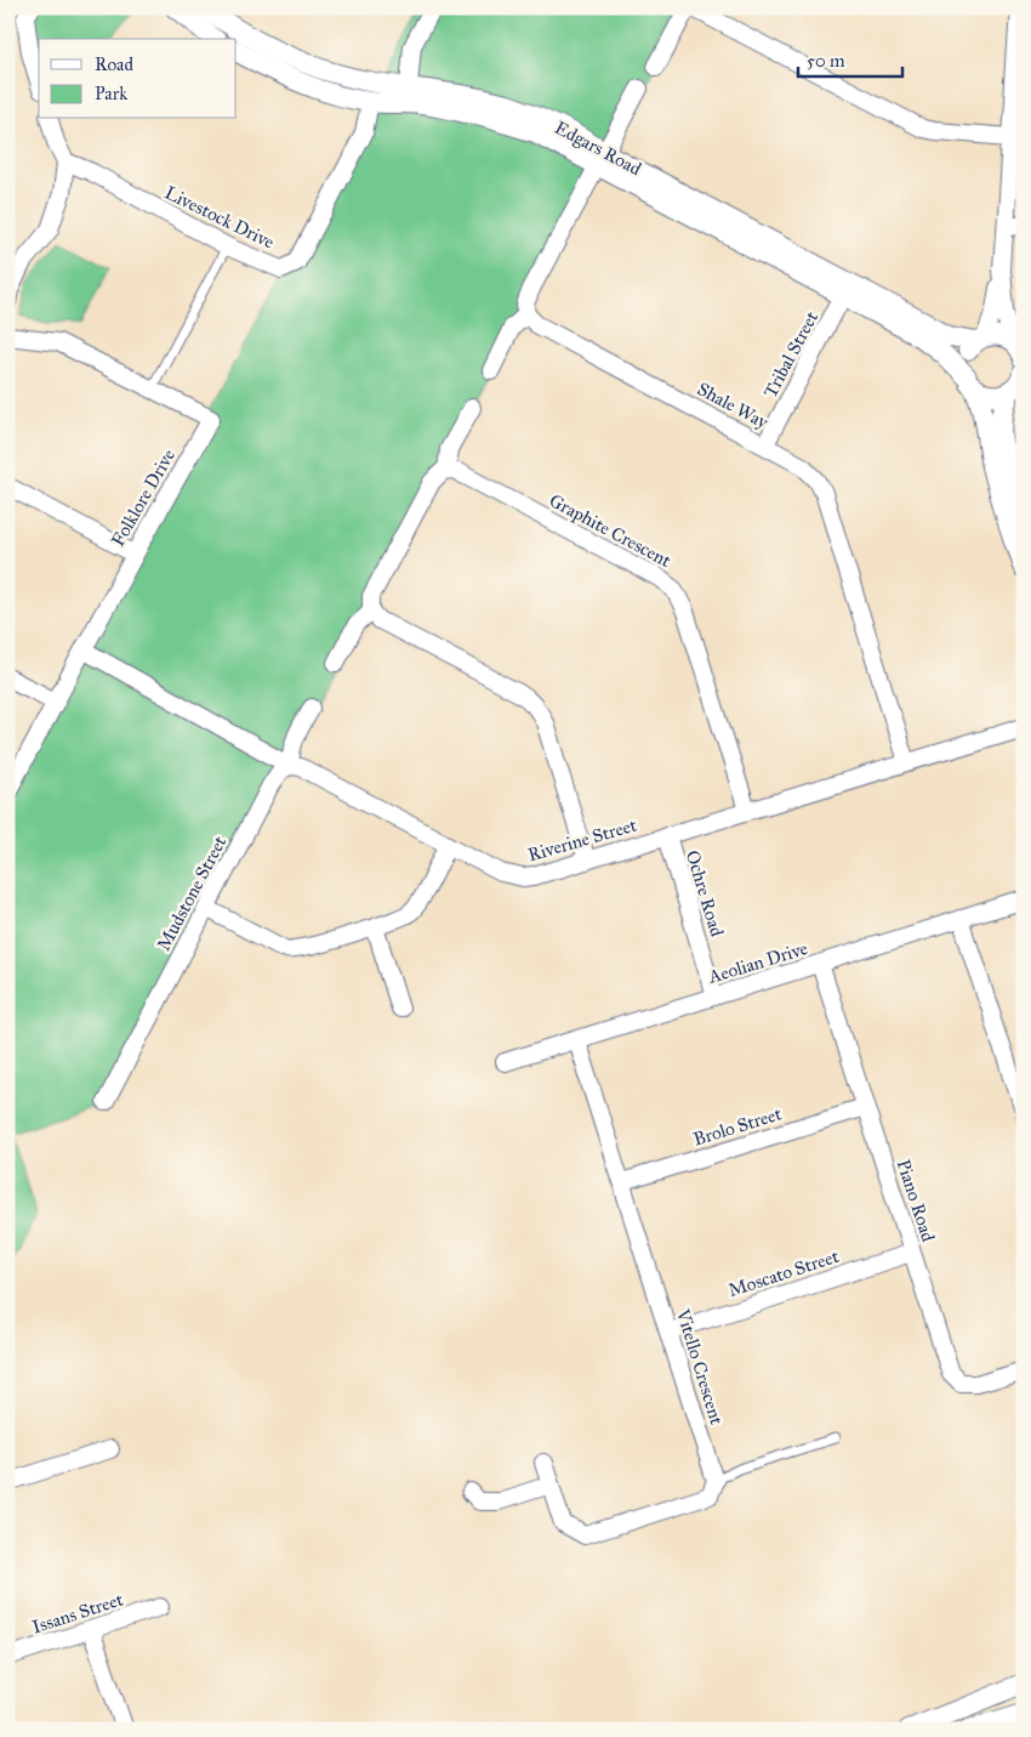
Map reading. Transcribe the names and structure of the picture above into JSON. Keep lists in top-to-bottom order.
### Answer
{
  "streets": {
    "street": [
      "Edgars Road",
      "Livestock Drive",
      "Tribal Street",
      "Shale Way",
      "Folklore Drive",
      "Graphite Crescent",
      "Riverine Street",
      "Mudstone Street",
      "Ochre Road",
      "Aeolian Drive",
      "Brolo Street",
      "Piano Road",
      "Moscato Street",
      "Vitello Crescent",
      "Issans Street"
    ]
  },
  "crossings": [
    ["Edgars Road", "Livestock Drive"],
    ["Edgars Road", "Tribal Street"],
    ["Tribal Street", "Shale Way"],
    ["Shale Way", "Riverine Street"],
    ["Folklore Drive", "Riverine Street"],
    ["Graphite Crescent", "Riverine Street"],
    ["Riverine Street", "Mudstone Street"],
    ["Riverine Street", "Ochre Road"],
    ["Ochre Road", "Aeolian Drive"],
    ["Aeolian Drive", "Piano Road"],
    ["Aeolian Drive", "Vitello Crescent"],
    ["Brolo Street", "Piano Road"],
    ["Brolo Street", "Vitello Crescent"],
    ["Piano Road", "Moscato Street"],
    ["Moscato Street", "Vitello Crescent"]
  ],
  "legend": ["Road", "Park"],
  "scale_bar": "50 m"
}
